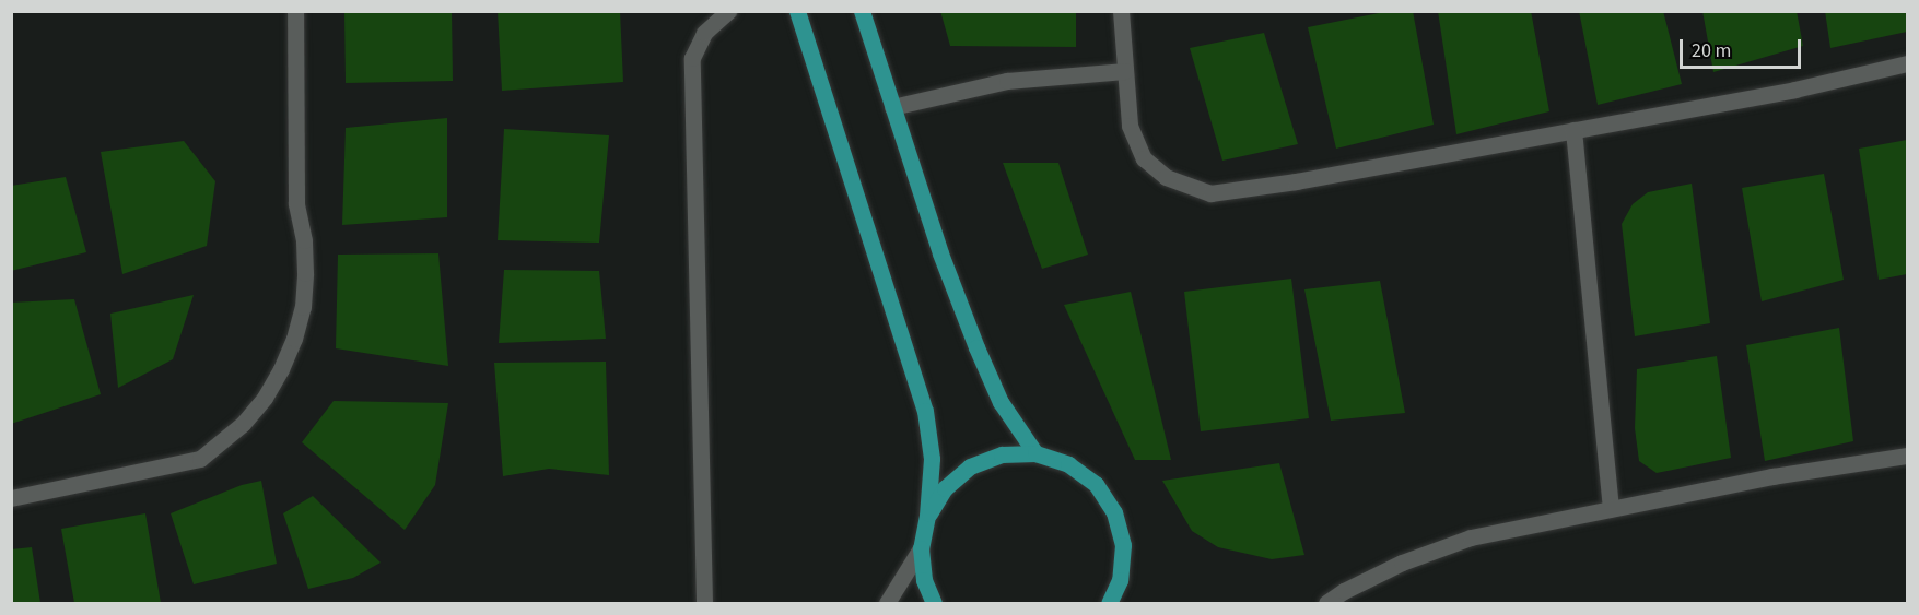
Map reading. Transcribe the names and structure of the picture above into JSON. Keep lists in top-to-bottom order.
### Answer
{
  "scale_bar": "20 m"
}
